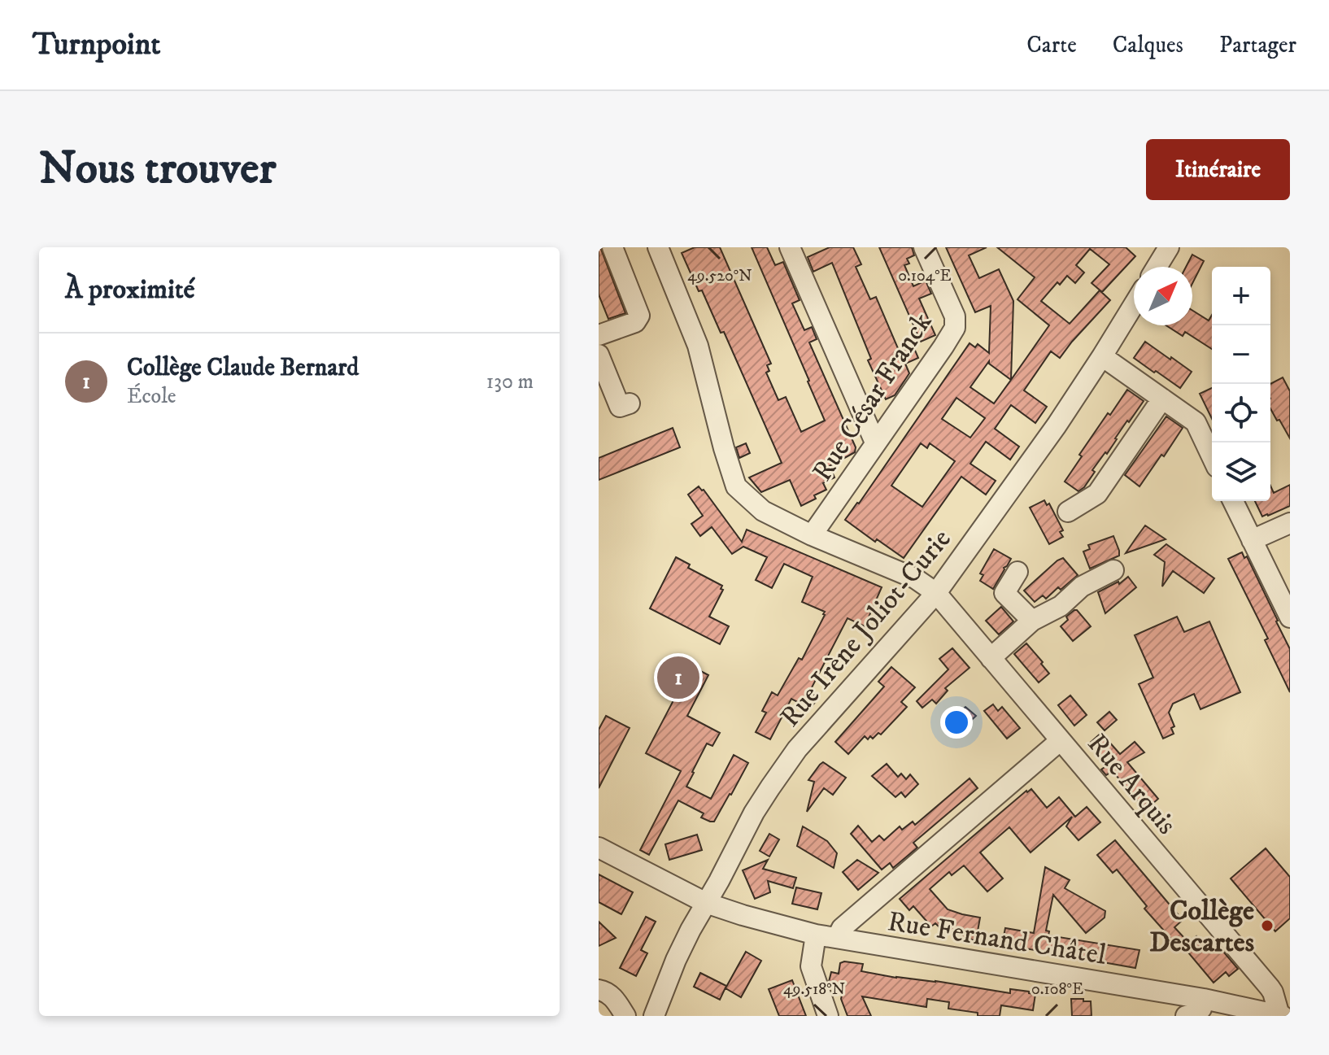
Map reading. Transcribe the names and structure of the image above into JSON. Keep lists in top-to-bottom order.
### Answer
{
  "streets": {
    "street": [
      "Rue César Franck",
      "Rue Irène Joliot-Curie",
      "Rue Arquis",
      "Rue Fernand Châtel"
    ]
  },
  "crossings": [
    ["Rue César Franck", "Rue Arquis"],
    ["Rue Irène Joliot-Curie", "Rue Arquis"],
    ["Rue Irène Joliot-Curie", "Rue Fernand Châtel"],
    ["Rue Arquis", "Rue Fernand Châtel"]
  ],
  "places": ["Collège Descartes"],
  "north": "top right",
  "page": {
    "header": "Turnpoint",
    "nav": ["Carte", "Calques", "Partager"],
    "buttons": "Itinéraire",
    "title": "Nous trouver",
    "heading": "À proximité",
    "map_buttons": ["+", "−"],
    "list": [
      {
        "mark": "1",
        "name": "Collège Claude Bernard",
        "note": "École",
        "value": "130 m"
      }
    ],
    "pins": "1"
  },
  "coordinates": [
    "49.520°N",
    "0.104°E",
    "0.108°E",
    "49.518°N"
  ]
}
